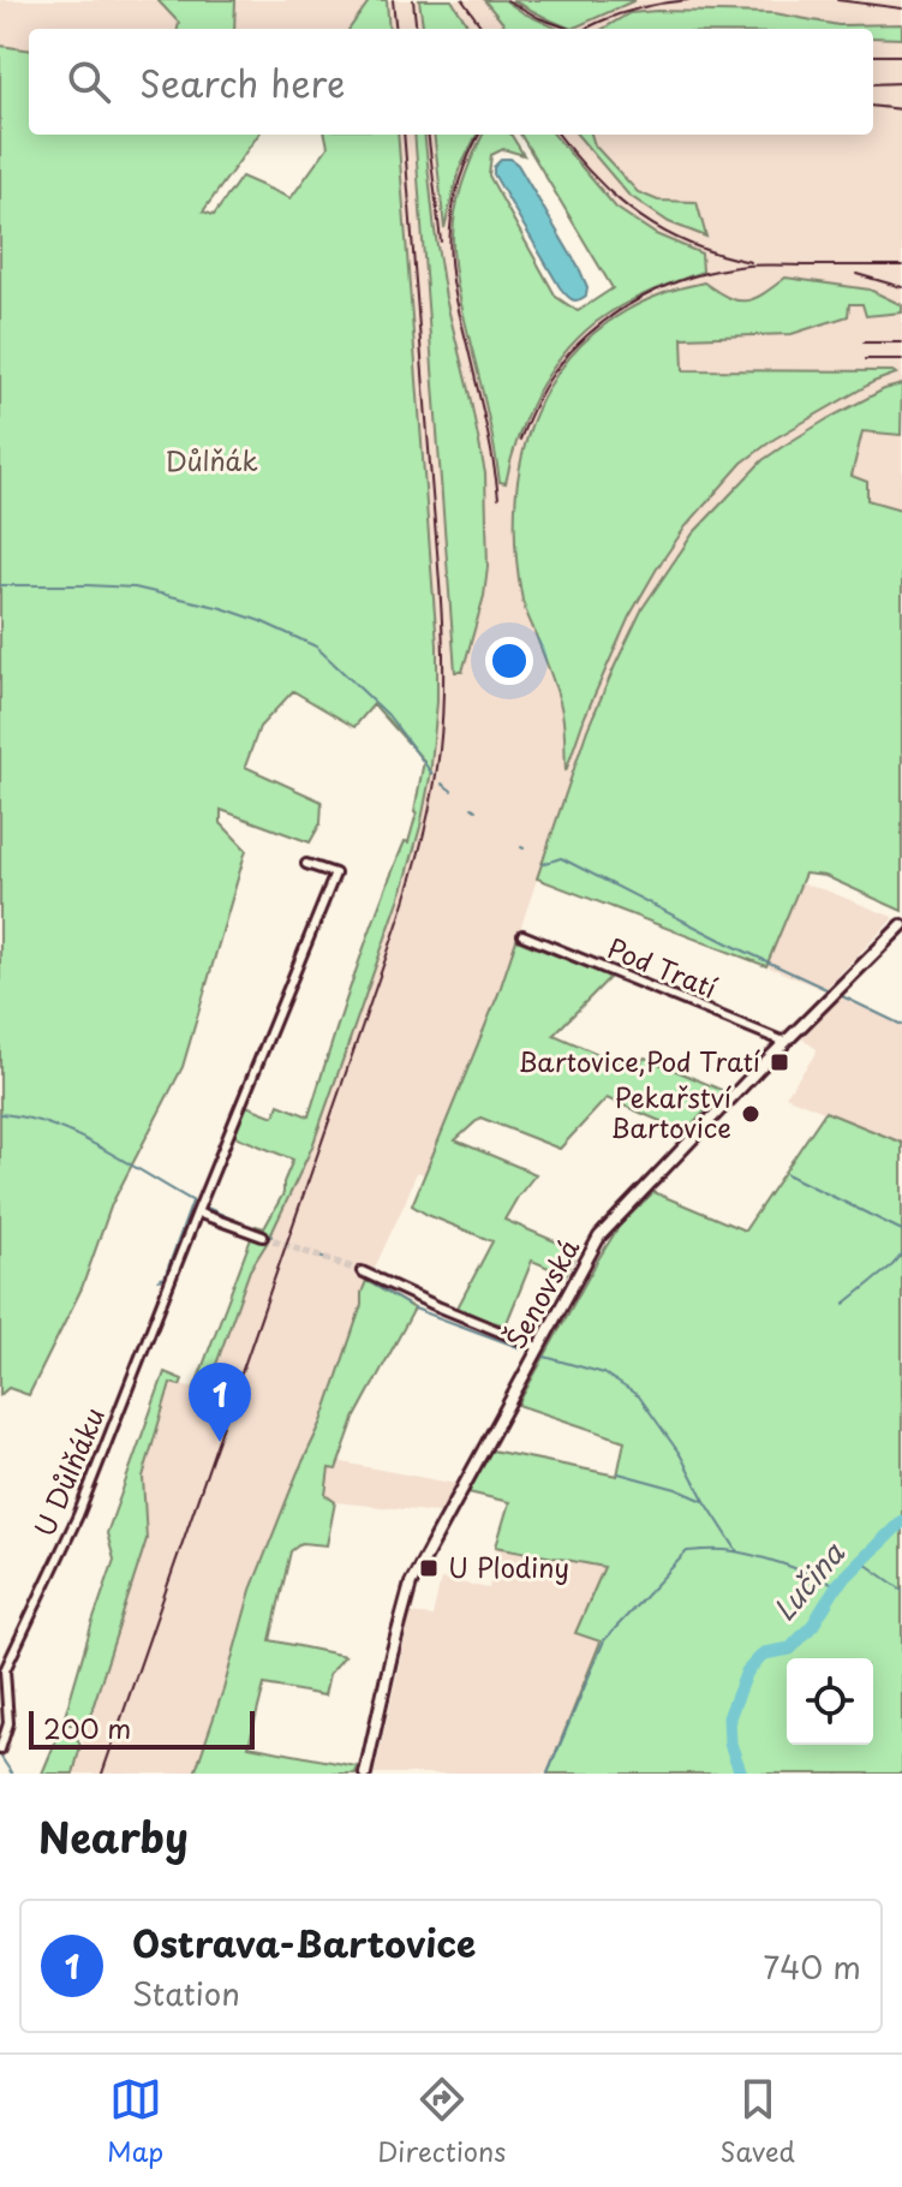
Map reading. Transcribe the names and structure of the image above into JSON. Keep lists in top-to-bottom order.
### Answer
{
  "streets": {
    "street": ["Pod Tratí", "Šenovská", "U Důlňáku"]
  },
  "crossings": [
    ["Pod Tratí", "Šenovská"]
  ],
  "water": ["Lučina"],
  "parks": ["Důlňák"],
  "places": {
    "transit": ["Bartovice,Pod Tratí", "U Plodiny"],
    "other": ["Pekařství Bartovice"]
  },
  "scale_bar": "200 m",
  "page": {
    "search": "Search here",
    "pins": "1",
    "scale": "200 m",
    "heading": "Nearby",
    "list": [
      {
        "mark": "1",
        "name": "Ostrava-Bartovice",
        "note": "Station",
        "value": "740 m"
      }
    ],
    "nav": ["Map", "Directions", "Saved"]
  }
}
